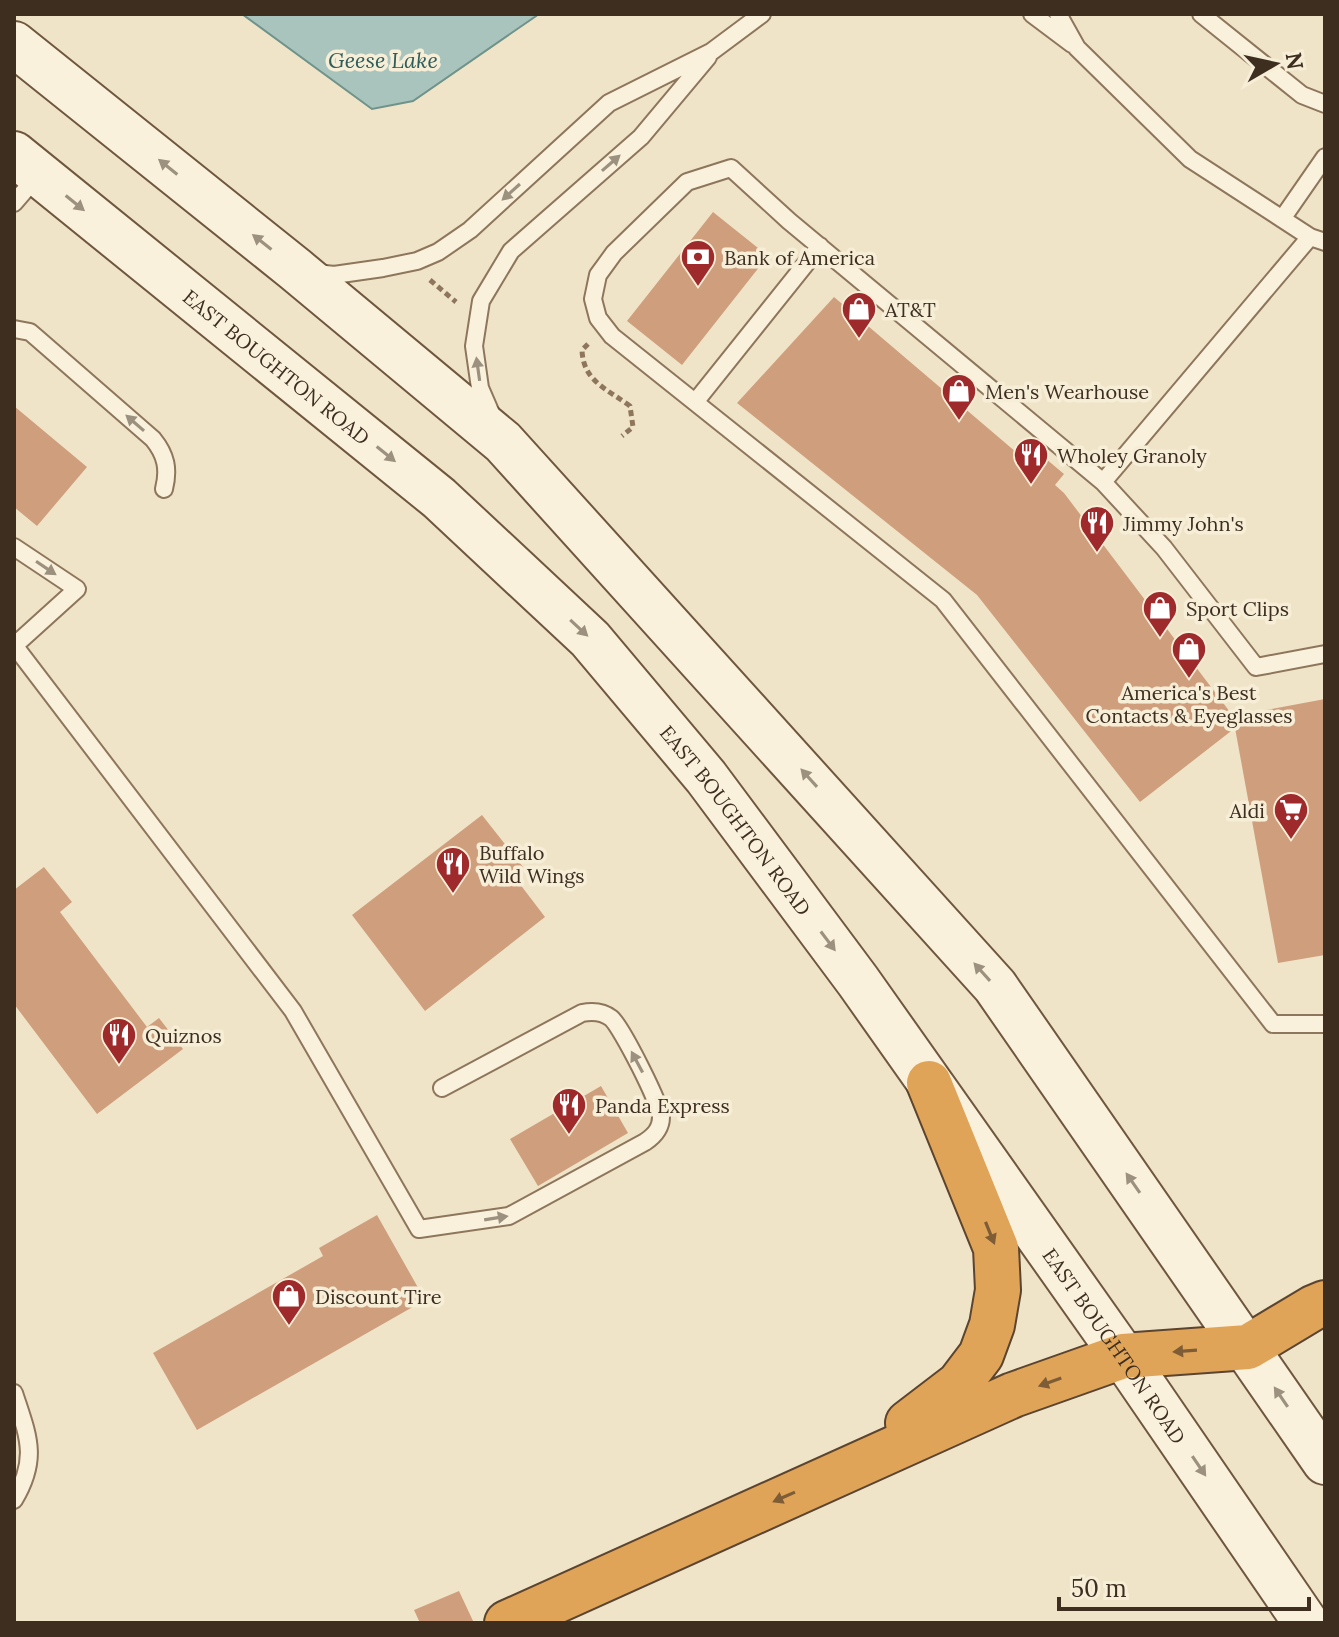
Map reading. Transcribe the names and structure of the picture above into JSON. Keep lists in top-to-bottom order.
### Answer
{
  "streets": {
    "main road": ["EAST BOUGHTON ROAD"]
  },
  "water": ["Geese Lake"],
  "places": {
    "bank": ["Bank of America"],
    "shop": [
      "AT&T",
      "Men's Wearhouse",
      "Sport Clips",
      "America's Best Contacts & Eyeglasses",
      "Discount Tire"
    ],
    "restaurant": [
      "Wholey Granoly",
      "Jimmy John's",
      "Buffalo Wild Wings",
      "Quiznos",
      "Panda Express"
    ],
    "supermarket": ["Aldi"]
  },
  "scale_bar": "50 m",
  "north": "right"
}
